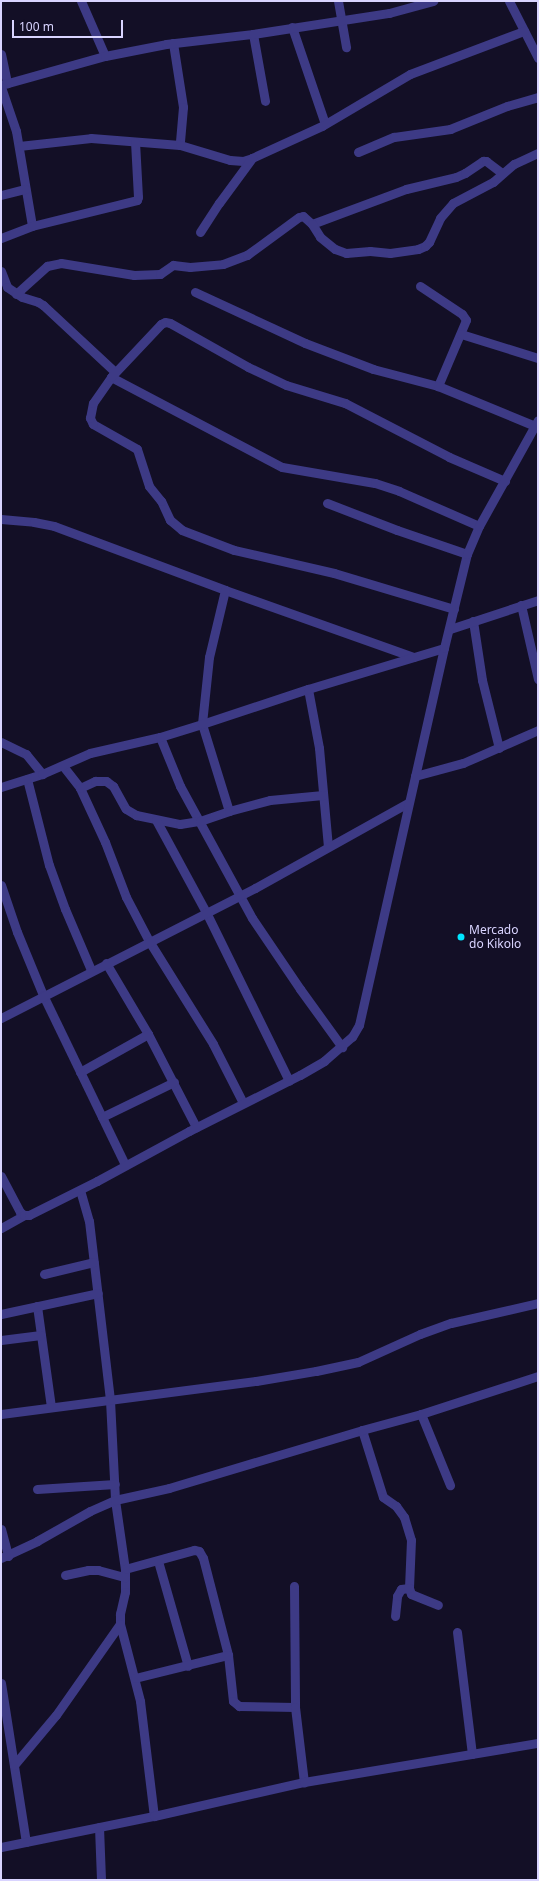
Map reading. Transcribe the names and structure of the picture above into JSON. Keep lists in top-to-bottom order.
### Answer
{
  "places": ["Mercado do Kikolo"],
  "scale_bar": "100 m"
}
